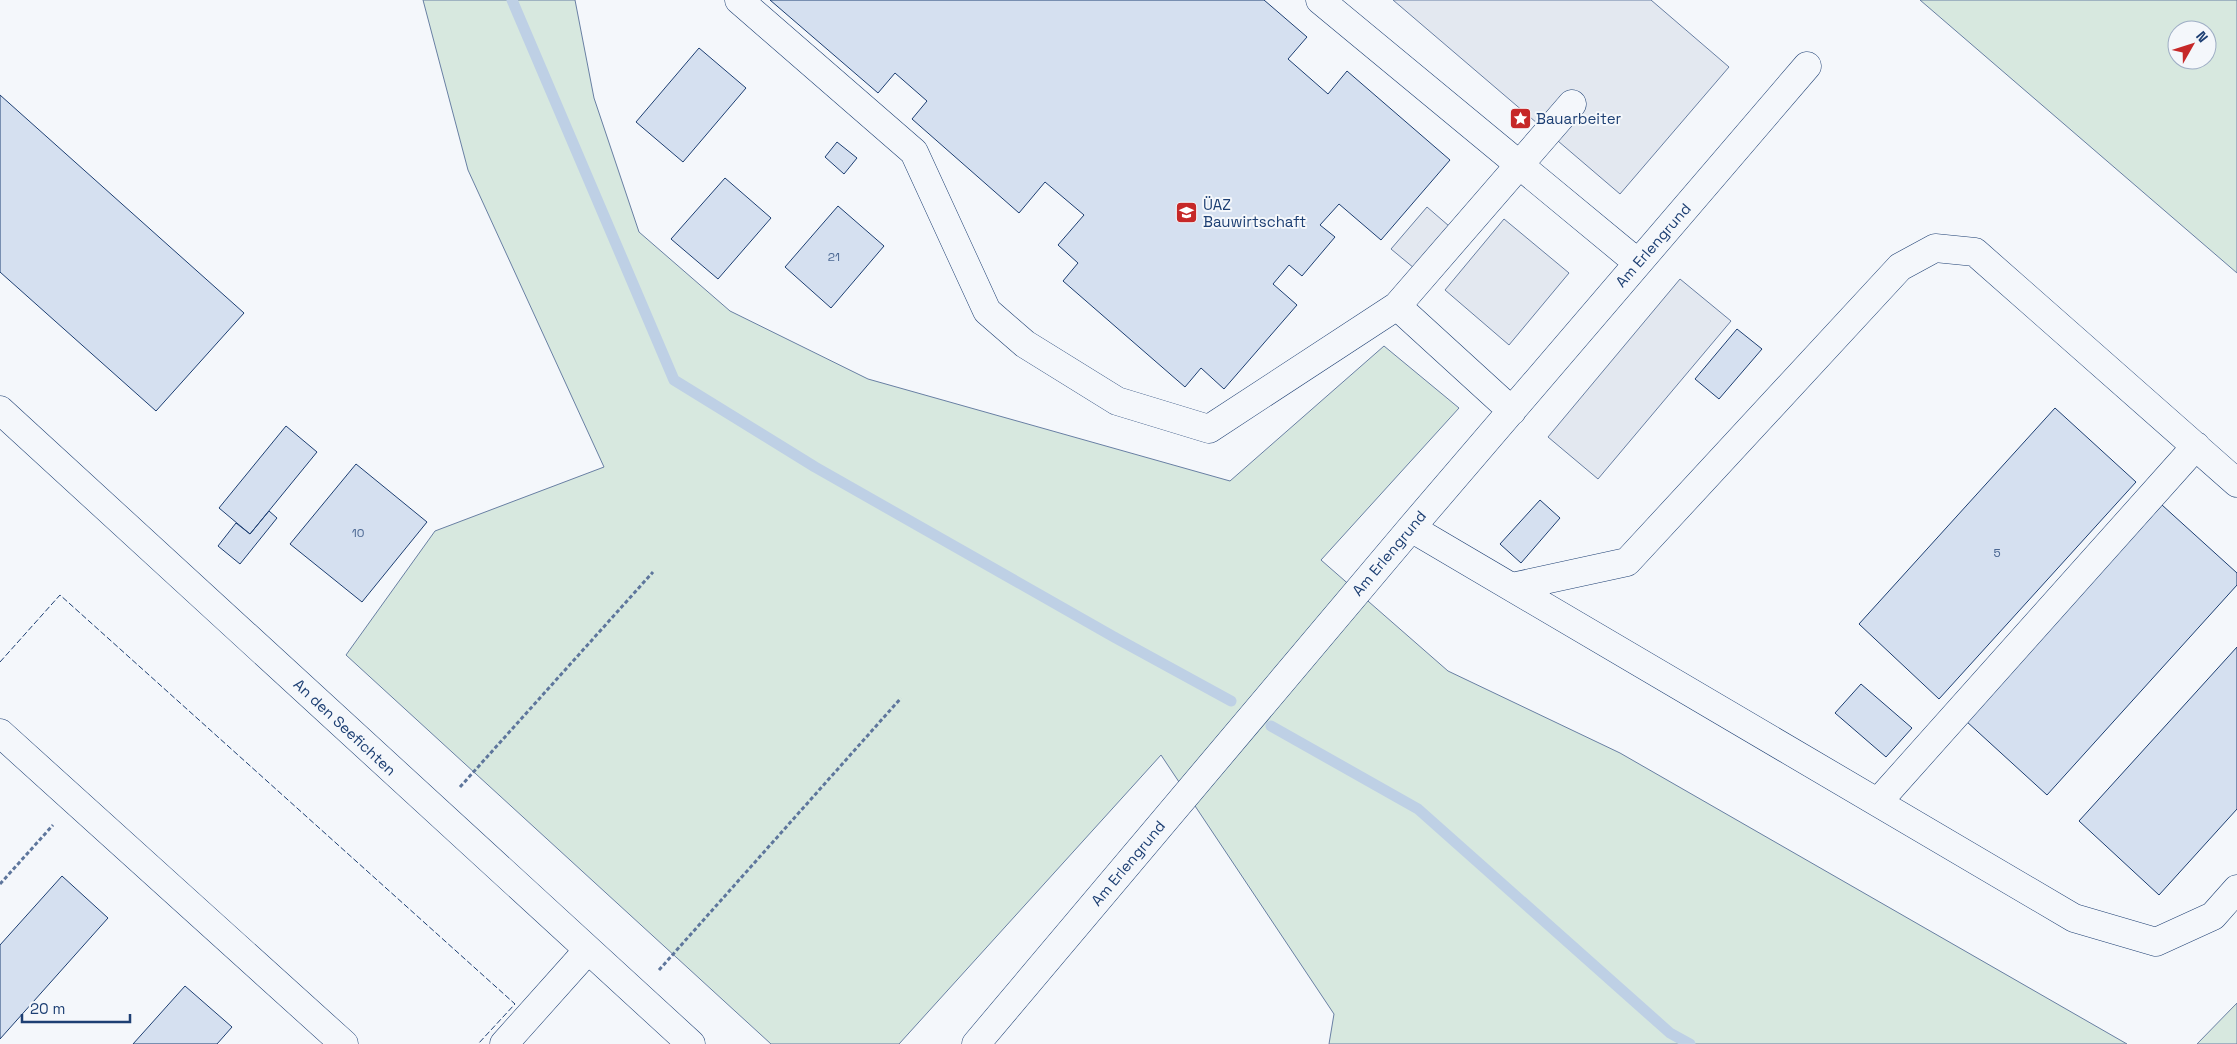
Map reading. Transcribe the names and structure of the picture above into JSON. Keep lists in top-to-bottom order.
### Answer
{
  "streets": {
    "street": ["Am Erlengrund", "An den Seefichten"]
  },
  "places": {
    "place": ["Bauarbeiter"],
    "school or university": ["ÜAZ Bauwirtschaft"]
  },
  "house_numbers": ["21", "10", "5"],
  "scale_bar": "20 m",
  "north": "top right"
}
